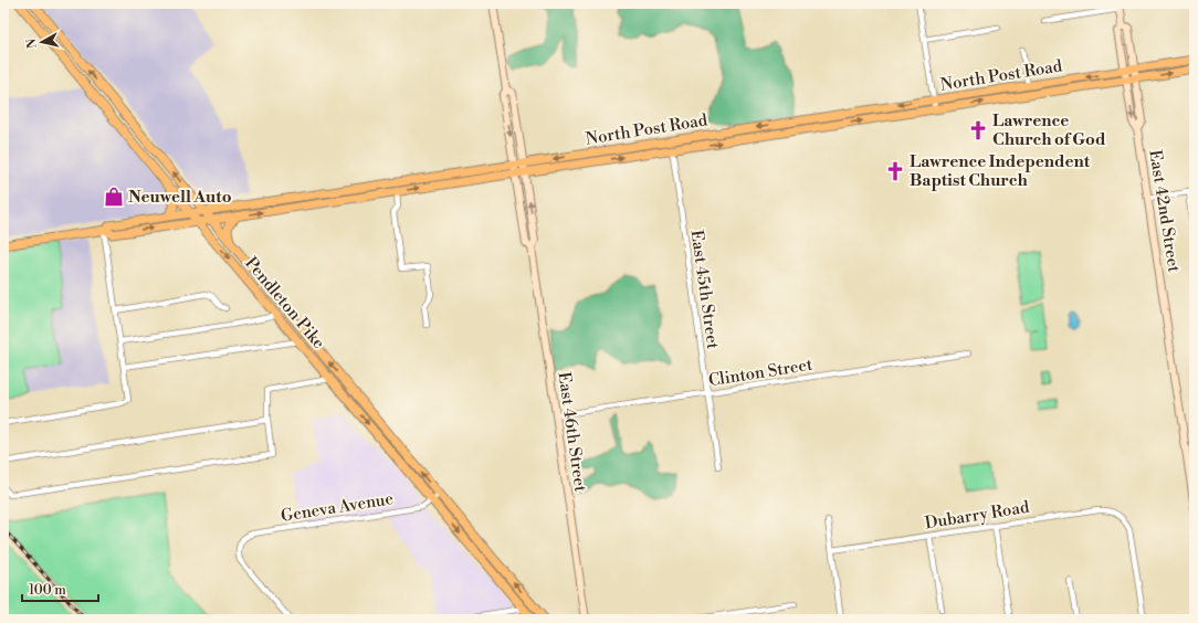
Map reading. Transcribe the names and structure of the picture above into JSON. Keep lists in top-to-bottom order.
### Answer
{
  "streets": {
    "main road": ["North Post Road", "Pendleton Pike"],
    "street": [
      "East 42nd Street",
      "East 45th Street",
      "Clinton Street",
      "East 46th Street",
      "Geneva Avenue",
      "Dubarry Road"
    ]
  },
  "crossings": [
    ["North Post Road", "East 42nd Street"],
    ["North Post Road", "East 45th Street"],
    ["North Post Road", "Pendleton Pike"],
    ["North Post Road", "East 46th Street"],
    ["East 45th Street", "Clinton Street"],
    ["Pendleton Pike", "Geneva Avenue"],
    ["Clinton Street", "East 46th Street"]
  ],
  "places": {
    "church": ["Lawrence Church of God", "Lawrence Independent Baptist Church"],
    "shop": ["Neuwell Auto"]
  },
  "scale_bar": "100 m",
  "north": "left"
}
